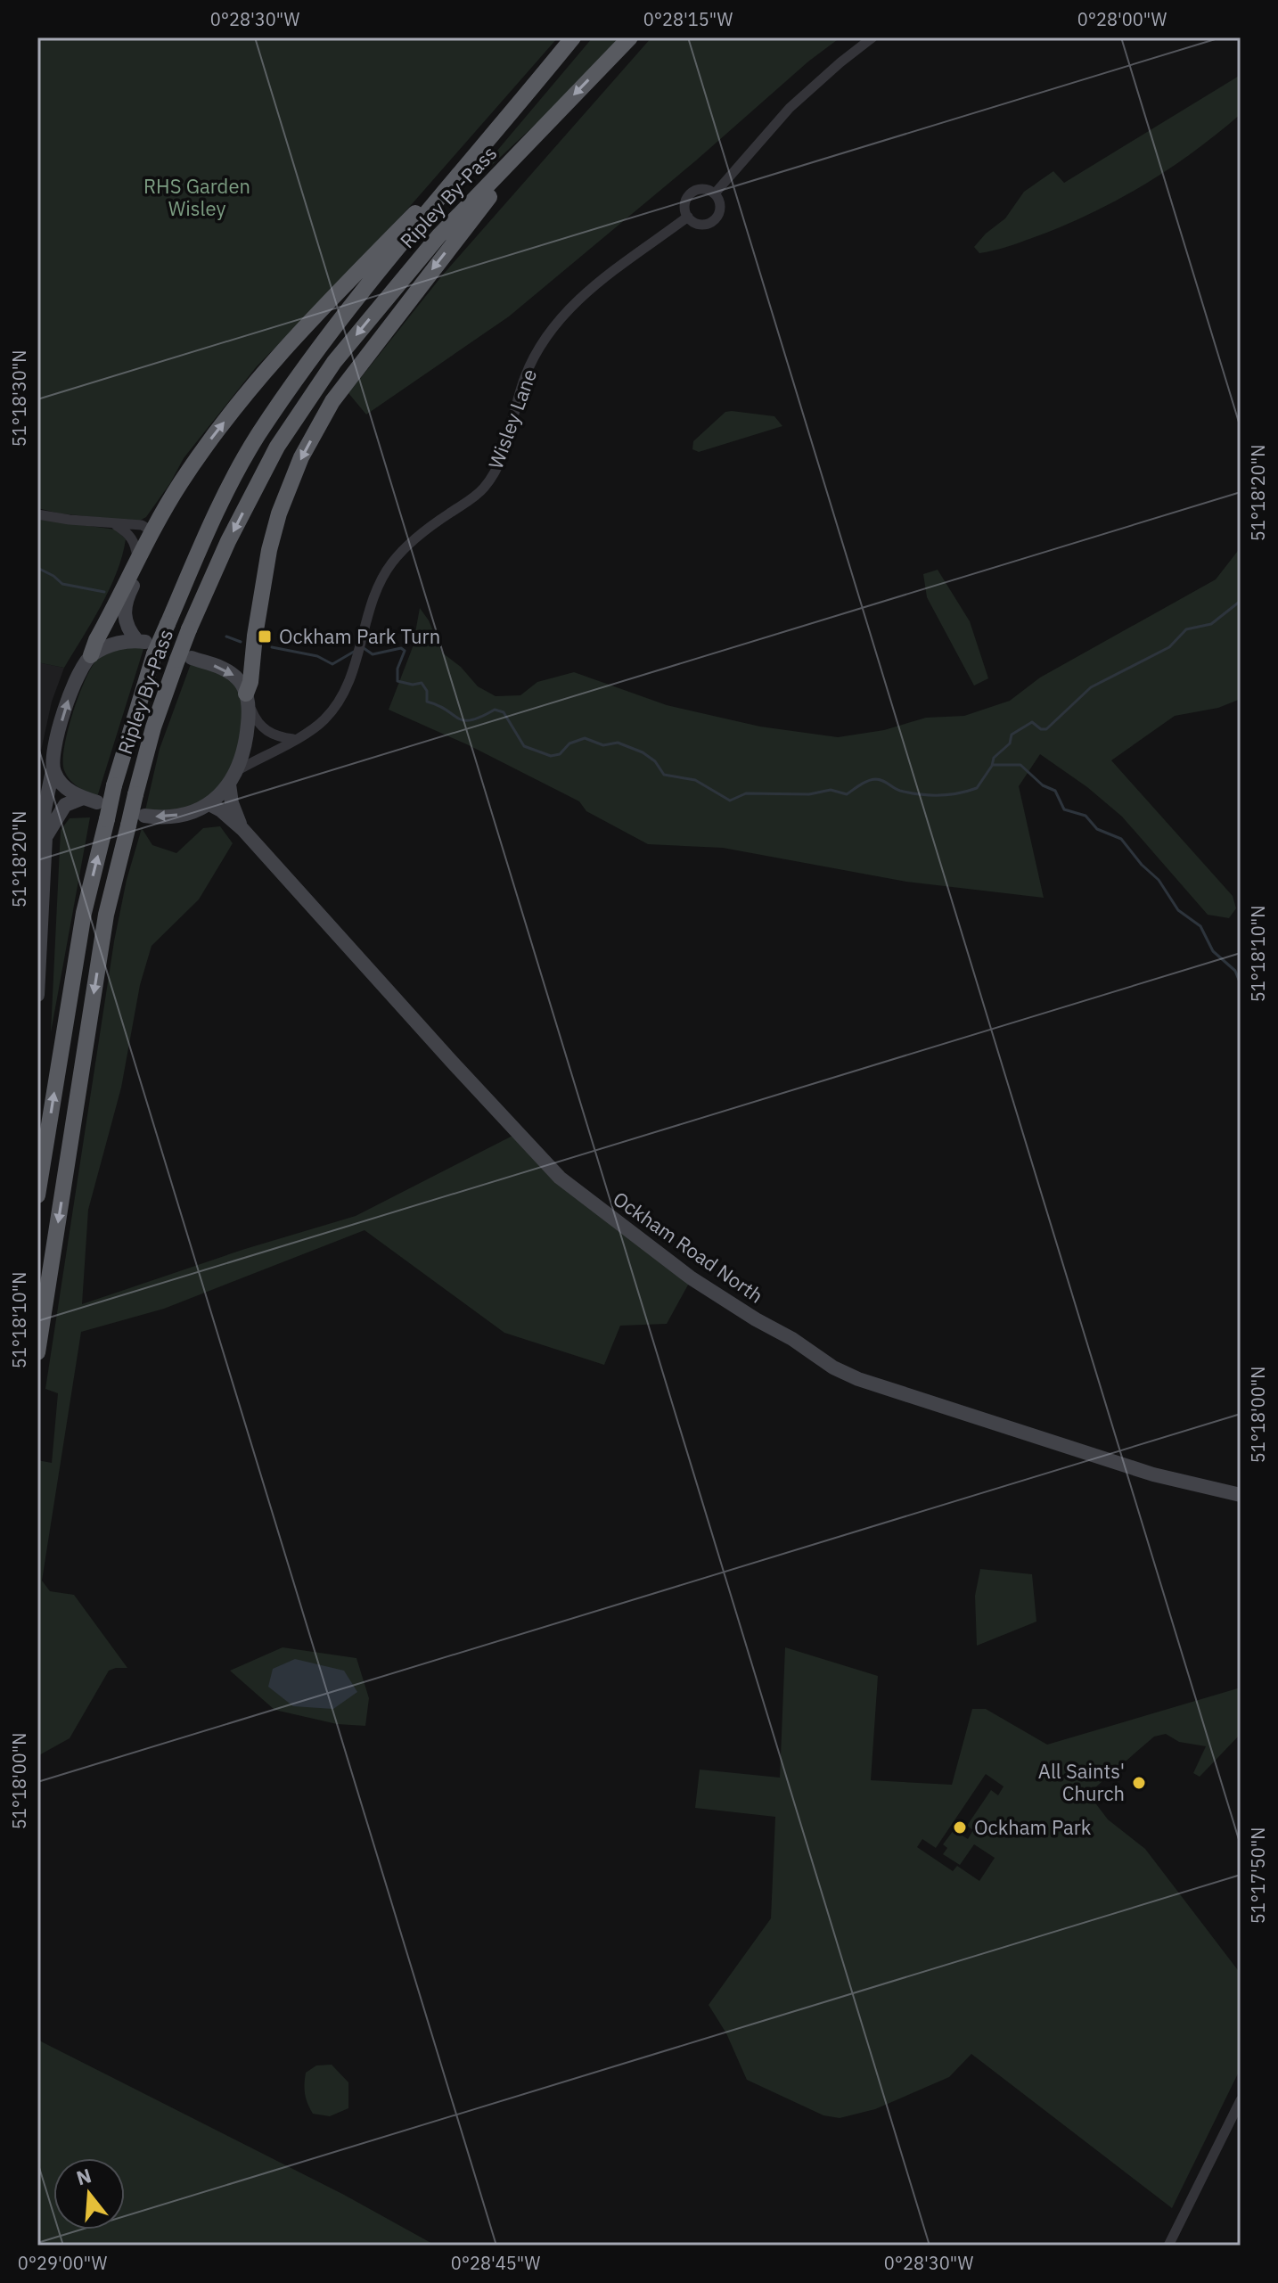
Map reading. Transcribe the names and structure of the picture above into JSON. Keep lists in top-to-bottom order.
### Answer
{
  "streets": {
    "highway": ["Ripley By-Pass"],
    "main road": ["Ockham Road North"],
    "street": ["Wisley Lane"]
  },
  "crossings": [
    ["Wisley Lane", "Ockham Road North"]
  ],
  "parks": ["RHS Garden Wisley"],
  "places": {
    "transit": ["Ockham Park Turn"],
    "other": ["All Saints' Church", "Ockham Park"]
  },
  "north": "top",
  "coordinates": [
    "0°28'30\"W",
    "0°28'15\"W",
    "0°28'00\"W",
    "51°18'30\"N",
    "51°18'20\"N",
    "51°18'10\"N",
    "51°18'00\"N",
    "51°17'50\"N",
    "0°29'00\"W",
    "0°28'45\"W"
  ]
}
